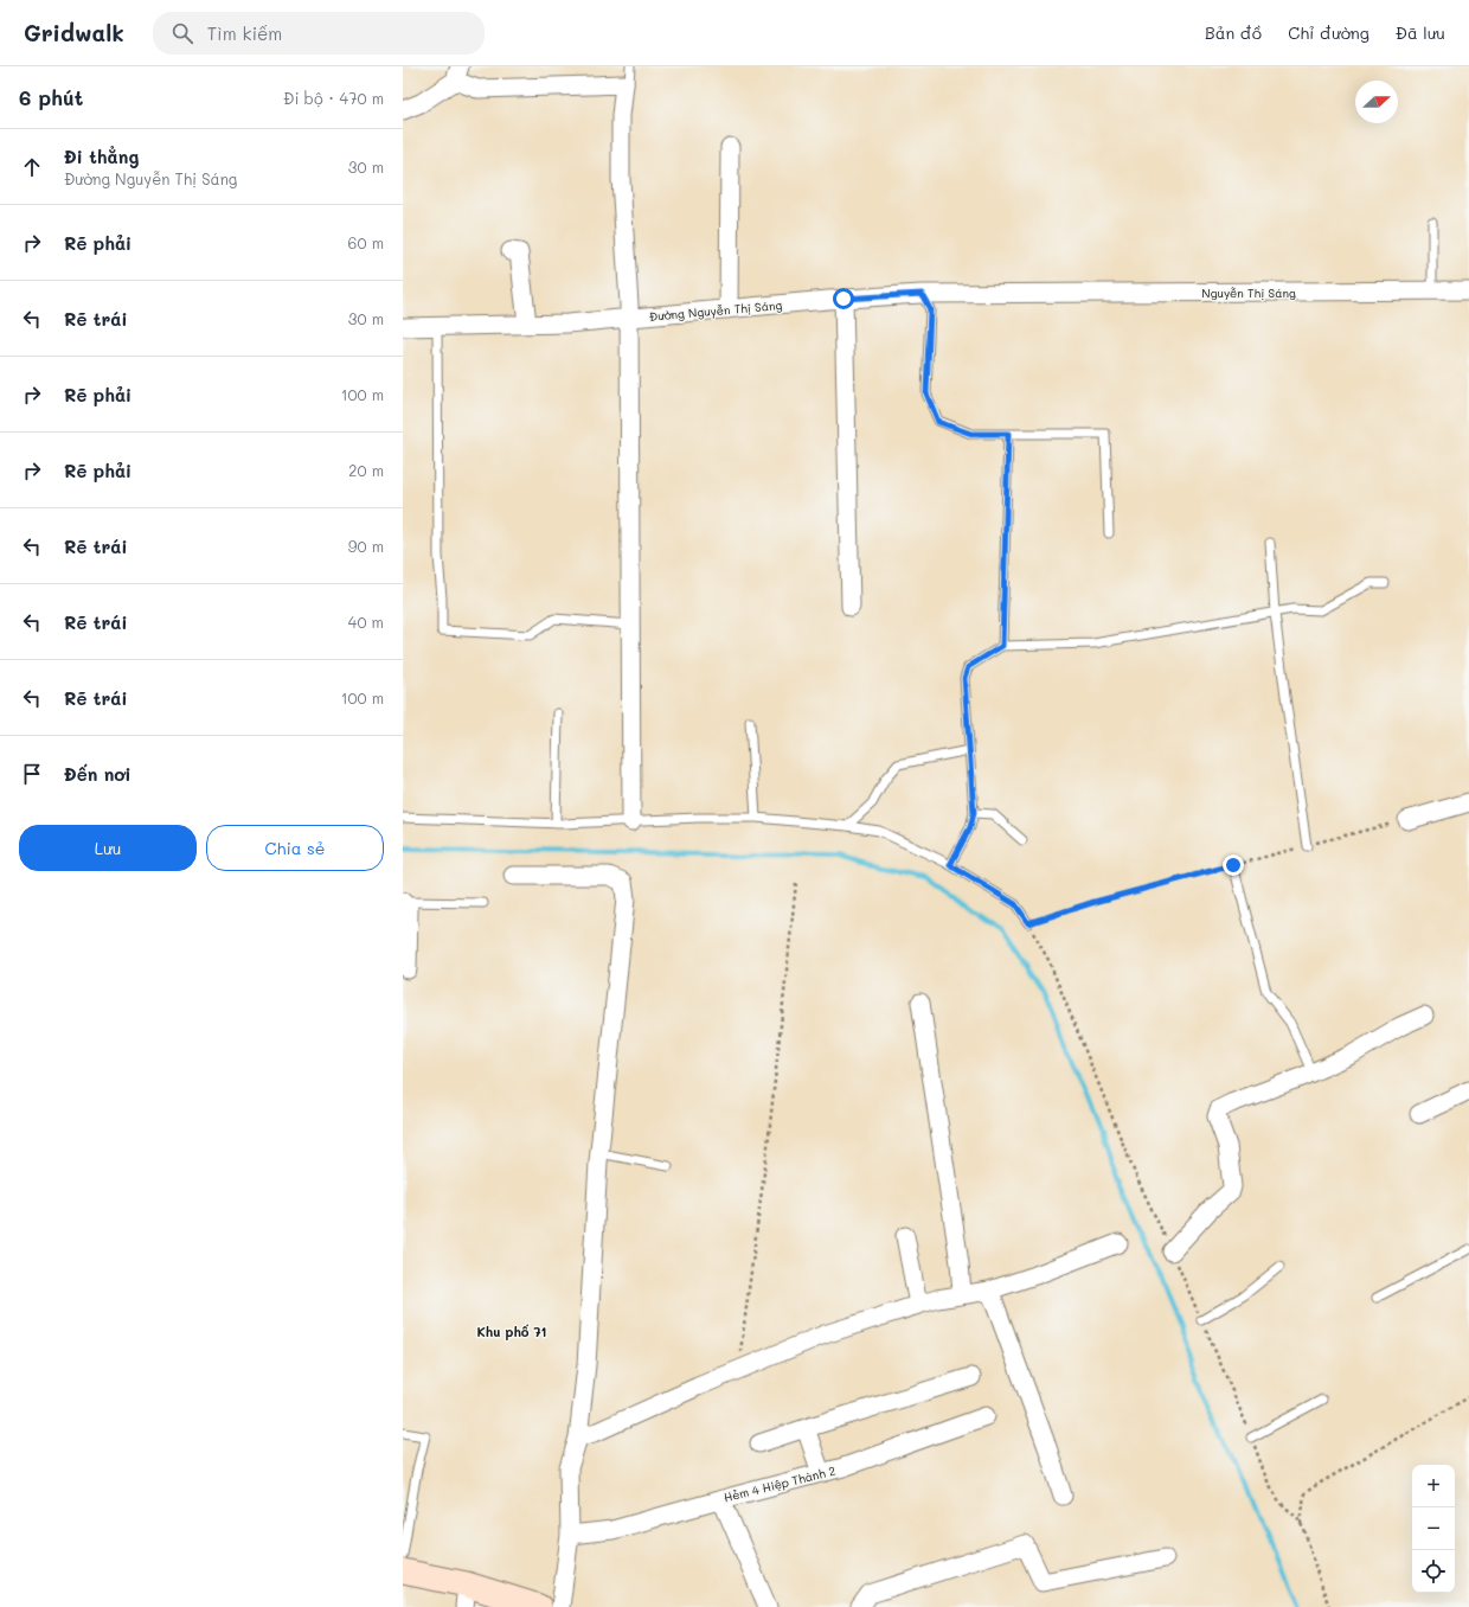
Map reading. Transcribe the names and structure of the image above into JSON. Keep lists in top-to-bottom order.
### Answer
{
  "streets": {
    "street": ["Nguyễn Thị Sáng", "Đường Nguyễn Thị Sáng", "Hẻm 4 Hiệp Thành 2"]
  },
  "crossings": [
    ["Nguyễn Thị Sáng", "Đường Nguyễn Thị Sáng"]
  ],
  "districts": ["Khu phố 71"],
  "north": "right",
  "page": {
    "header": "Gridwalk",
    "search": "Tìm kiếm",
    "nav": ["Bản đồ", "Chỉ đường", "Đã lưu"],
    "heading": ["6 phút", "Đi bộ · 470 m"],
    "list": [
      ["Đi thẳng", "Đường Nguyễn Thị Sáng", "30 m"],
      ["Rẽ phải", "60 m"],
      ["Rẽ trái", "30 m"],
      ["Rẽ phải", "100 m"],
      ["Rẽ phải", "20 m"],
      ["Rẽ trái", "90 m"],
      ["Rẽ trái", "40 m"],
      ["Rẽ trái", "100 m"],
      "Đến nơi"
    ],
    "buttons": ["Lưu", "Chia sẻ"],
    "map_buttons": ["+", "−"]
  }
}
